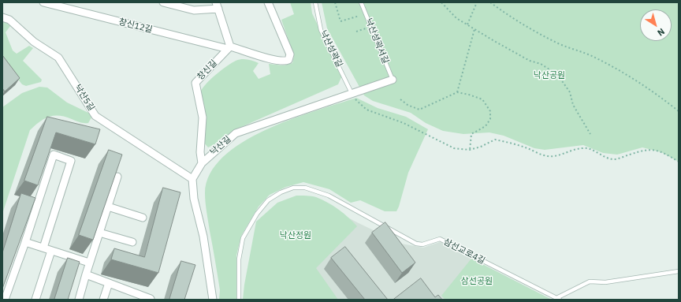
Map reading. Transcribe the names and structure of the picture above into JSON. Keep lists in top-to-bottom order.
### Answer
{
  "streets": {
    "street": [
      "창신12길",
      "창신길",
      "낙산5길",
      "낙산길"
    ],
    "lane": ["낙산성곽서길", "낙산성곽길", "삼선교로4길"]
  },
  "crossings": [
    ["창신12길", "창신길"],
    ["낙산성곽서길", "낙산길"],
    ["낙산성곽길", "낙산길"],
    ["창신길", "낙산길"],
    ["낙산5길", "낙산길"]
  ],
  "parks": ["낙산공원", "낙산정원", "삼선공원"],
  "north": "bottom right"
}
